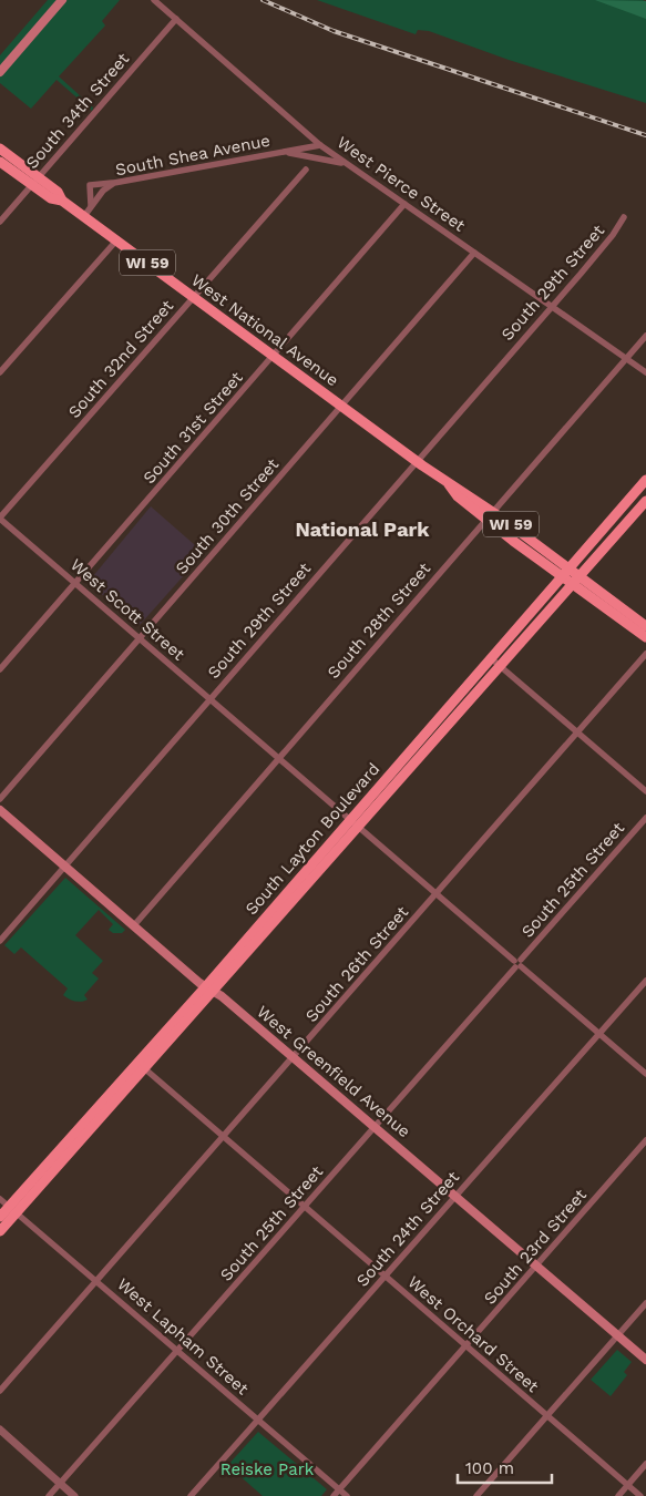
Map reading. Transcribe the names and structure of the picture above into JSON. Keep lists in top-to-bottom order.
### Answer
{
  "streets": {
    "main road": [
      "WI 59",
      "West National Avenue",
      "South Layton Boulevard",
      "West Greenfield Avenue"
    ],
    "street": [
      "South 34th Street",
      "South Shea Avenue",
      "West Pierce Street",
      "South 29th Street",
      "South 32nd Street",
      "South 31st Street",
      "South 30th Street",
      "West Scott Street",
      "South 28th Street",
      "South 25th Street",
      "South 26th Street",
      "South 24th Street",
      "South 23rd Street",
      "West Orchard Street",
      "West Lapham Street"
    ]
  },
  "crossings": [
    ["South 34th Street", "West Pierce Street"],
    ["South 34th Street", "West National Avenue"],
    ["South Shea Avenue", "West Pierce Street"],
    ["South Shea Avenue", "West National Avenue"],
    ["West Pierce Street", "South 29th Street"],
    ["West Pierce Street", "South 31st Street"],
    ["West Pierce Street", "South 30th Street"],
    ["West Pierce Street", "South 28th Street"],
    ["South 29th Street", "West National Avenue"],
    ["South 29th Street", "West Scott Street"],
    ["South 29th Street", "West Greenfield Avenue"],
    ["West National Avenue", "South 32nd Street"],
    ["West National Avenue", "South 31st Street"],
    ["West National Avenue", "South 30th Street"],
    ["West National Avenue", "South 28th Street"],
    ["West National Avenue", "South Layton Boulevard"],
    ["South 32nd Street", "West Scott Street"],
    ["South 31st Street", "West Scott Street"],
    ["South 30th Street", "West Scott Street"],
    ["West Scott Street", "South 28th Street"],
    ["West Scott Street", "South Layton Boulevard"],
    ["West Scott Street", "South 25th Street"],
    ["West Scott Street", "South 26th Street"],
    ["West Scott Street", "South 24th Street"],
    ["South 28th Street", "West Greenfield Avenue"],
    ["South Layton Boulevard", "West Greenfield Avenue"],
    ["South Layton Boulevard", "West Orchard Street"],
    ["South Layton Boulevard", "West Lapham Street"],
    ["South 25th Street", "West Greenfield Avenue"],
    ["South 25th Street", "West Orchard Street"],
    ["South 25th Street", "West Lapham Street"],
    ["South 26th Street", "West Greenfield Avenue"],
    ["South 26th Street", "West Orchard Street"],
    ["South 26th Street", "West Lapham Street"],
    ["West Greenfield Avenue", "South 24th Street"],
    ["West Greenfield Avenue", "South 23rd Street"],
    ["South 24th Street", "West Orchard Street"],
    ["South 24th Street", "West Lapham Street"],
    ["South 23rd Street", "West Orchard Street"],
    ["South 23rd Street", "West Lapham Street"]
  ],
  "districts": ["National Park"],
  "parks": ["Reiske Park"],
  "scale_bar": "100 m"
}
